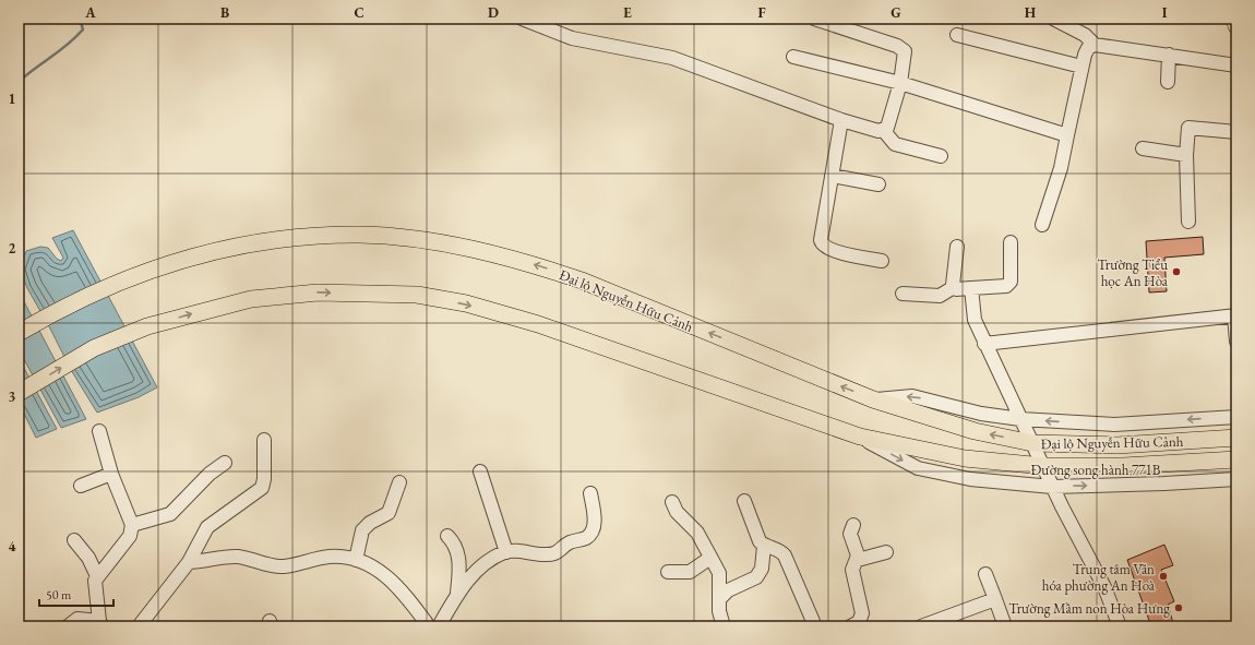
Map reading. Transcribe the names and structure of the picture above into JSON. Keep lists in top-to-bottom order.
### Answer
{
  "streets": {
    "main road": ["Đại lộ Nguyễn Hữu Cảnh"],
    "street": ["Đường song hành 771B"]
  },
  "crossings": [
    ["Đại lộ Nguyễn Hữu Cảnh", "Đường song hành 771B"]
  ],
  "places": ["Trường Tiểu học An Hòa", "Trung tâm Văn hóa phường An Hoà", "Trường Mầm non Hòa Hưng"],
  "scale_bar": "50 m",
  "grid": {
    "columns": [
      "A",
      "B",
      "C",
      "D",
      "E",
      "F",
      "G",
      "H",
      "I"
    ],
    "rows": [
      "1",
      "2",
      "3",
      "4"
    ]
  }
}
